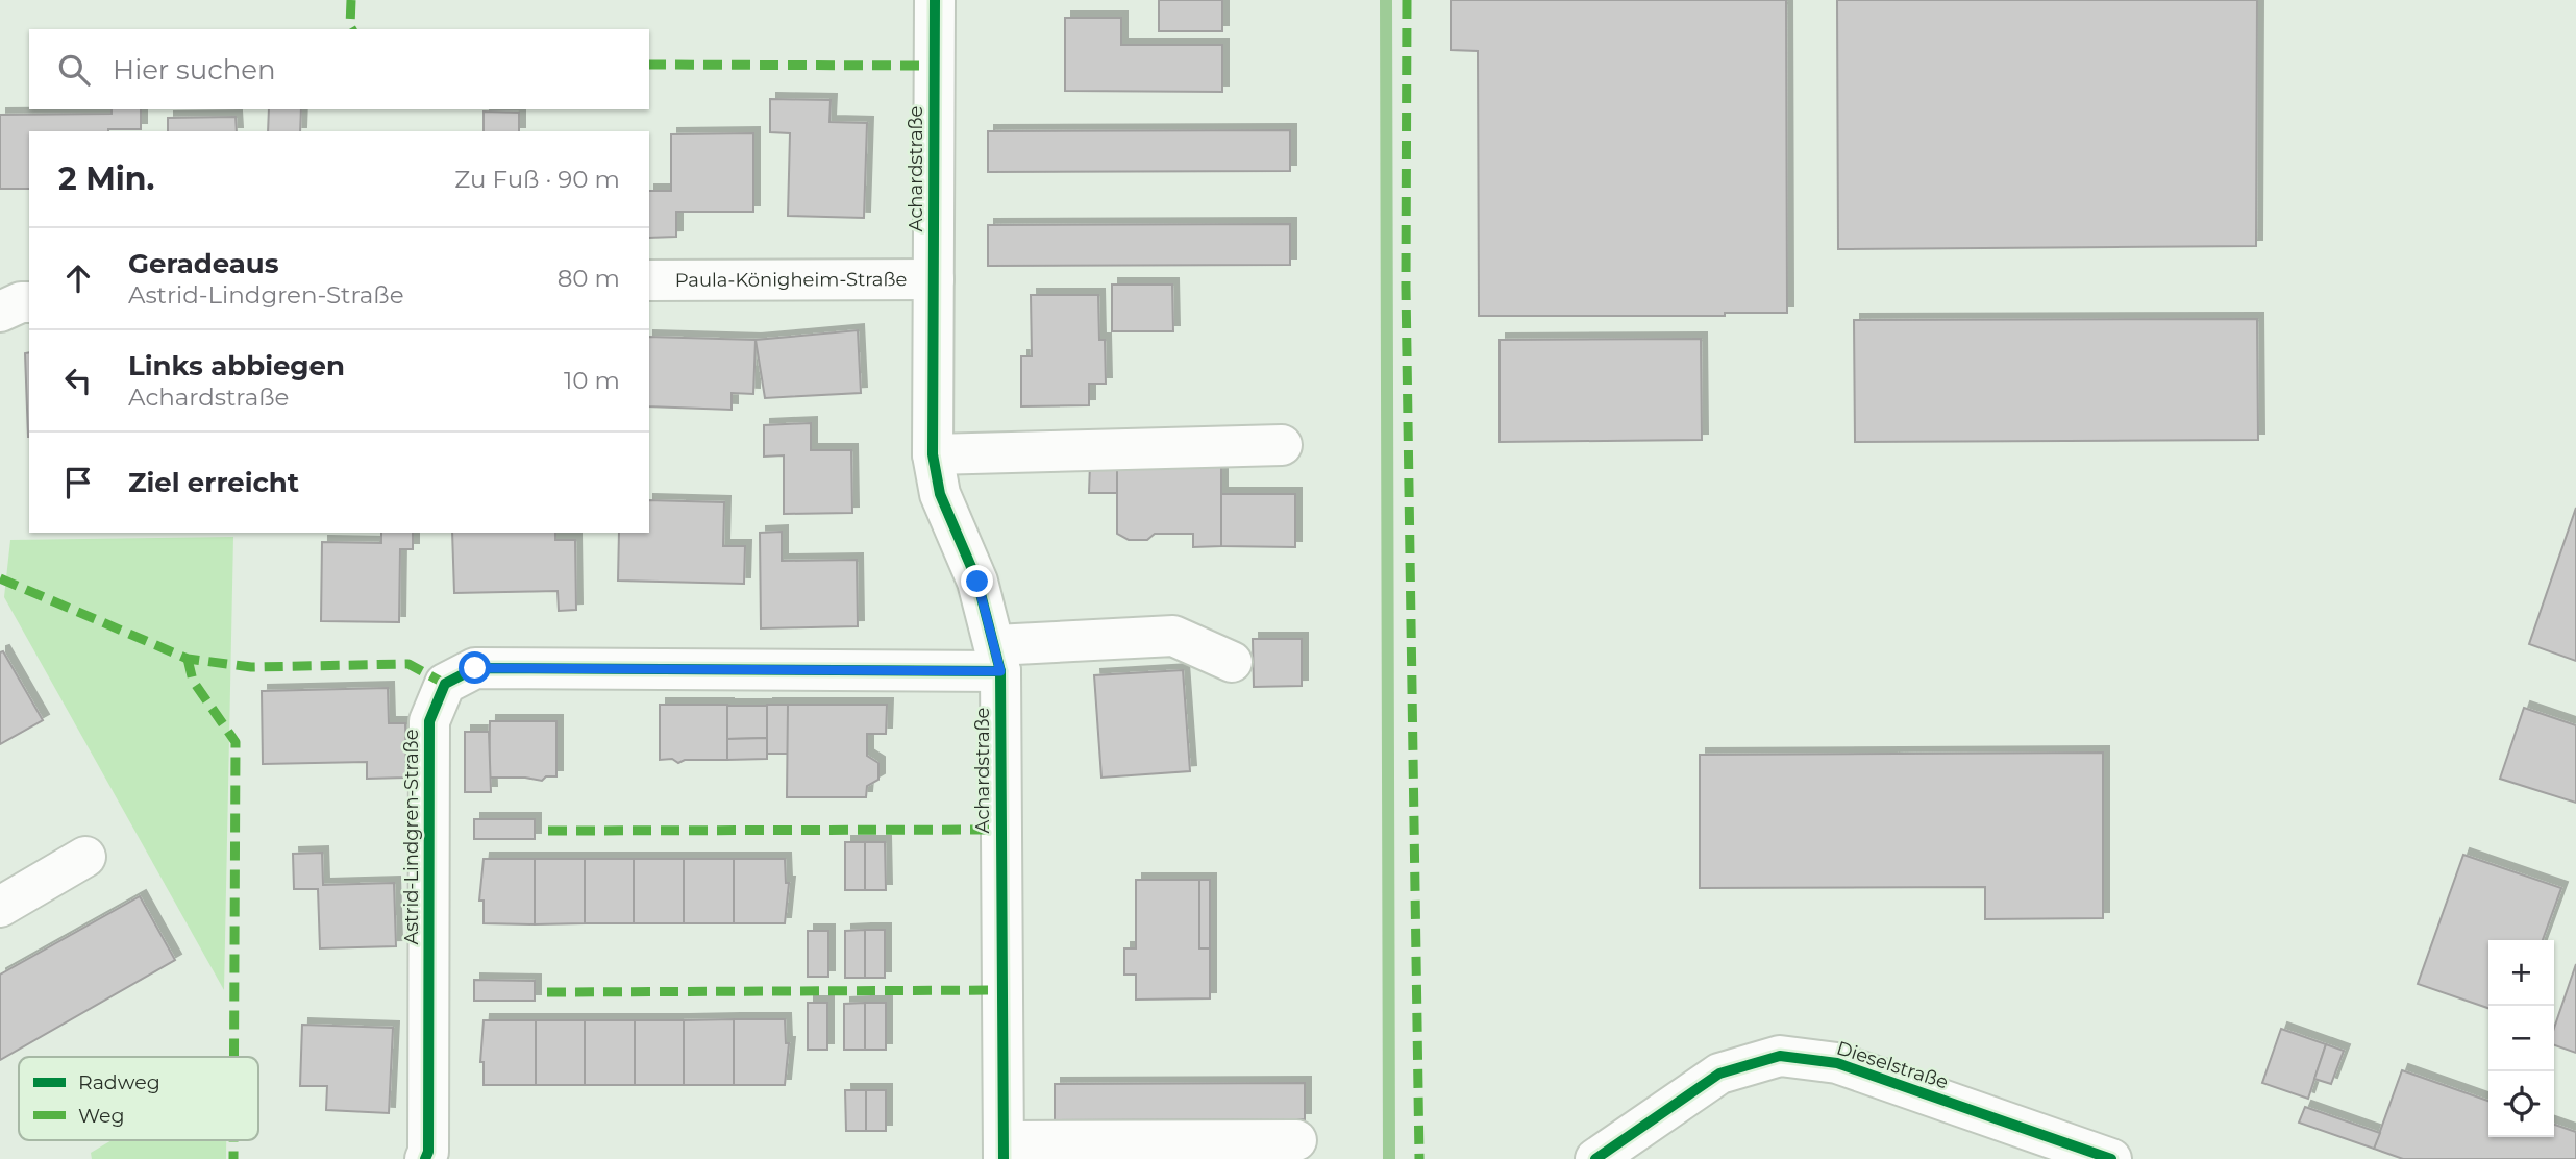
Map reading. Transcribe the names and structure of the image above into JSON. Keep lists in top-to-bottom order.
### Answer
{
  "streets": {
    "street": [
      "Achardstraße",
      "Paula-Königheim-Straße",
      "Astrid-Lindgren-Straße",
      "Dieselstraße"
    ]
  },
  "crossings": [
    ["Achardstraße", "Paula-Königheim-Straße"],
    ["Achardstraße", "Astrid-Lindgren-Straße"]
  ],
  "legend": ["Radweg", "Weg"],
  "page": {
    "search": "Hier suchen",
    "heading": ["2 Min.", "Zu Fuß · 90 m"],
    "list": [
      ["Geradeaus", "Astrid-Lindgren-Straße", "80 m"],
      ["Links abbiegen", "Achardstraße", "10 m"],
      "Ziel erreicht"
    ],
    "map_buttons": ["+", "−"]
  }
}
